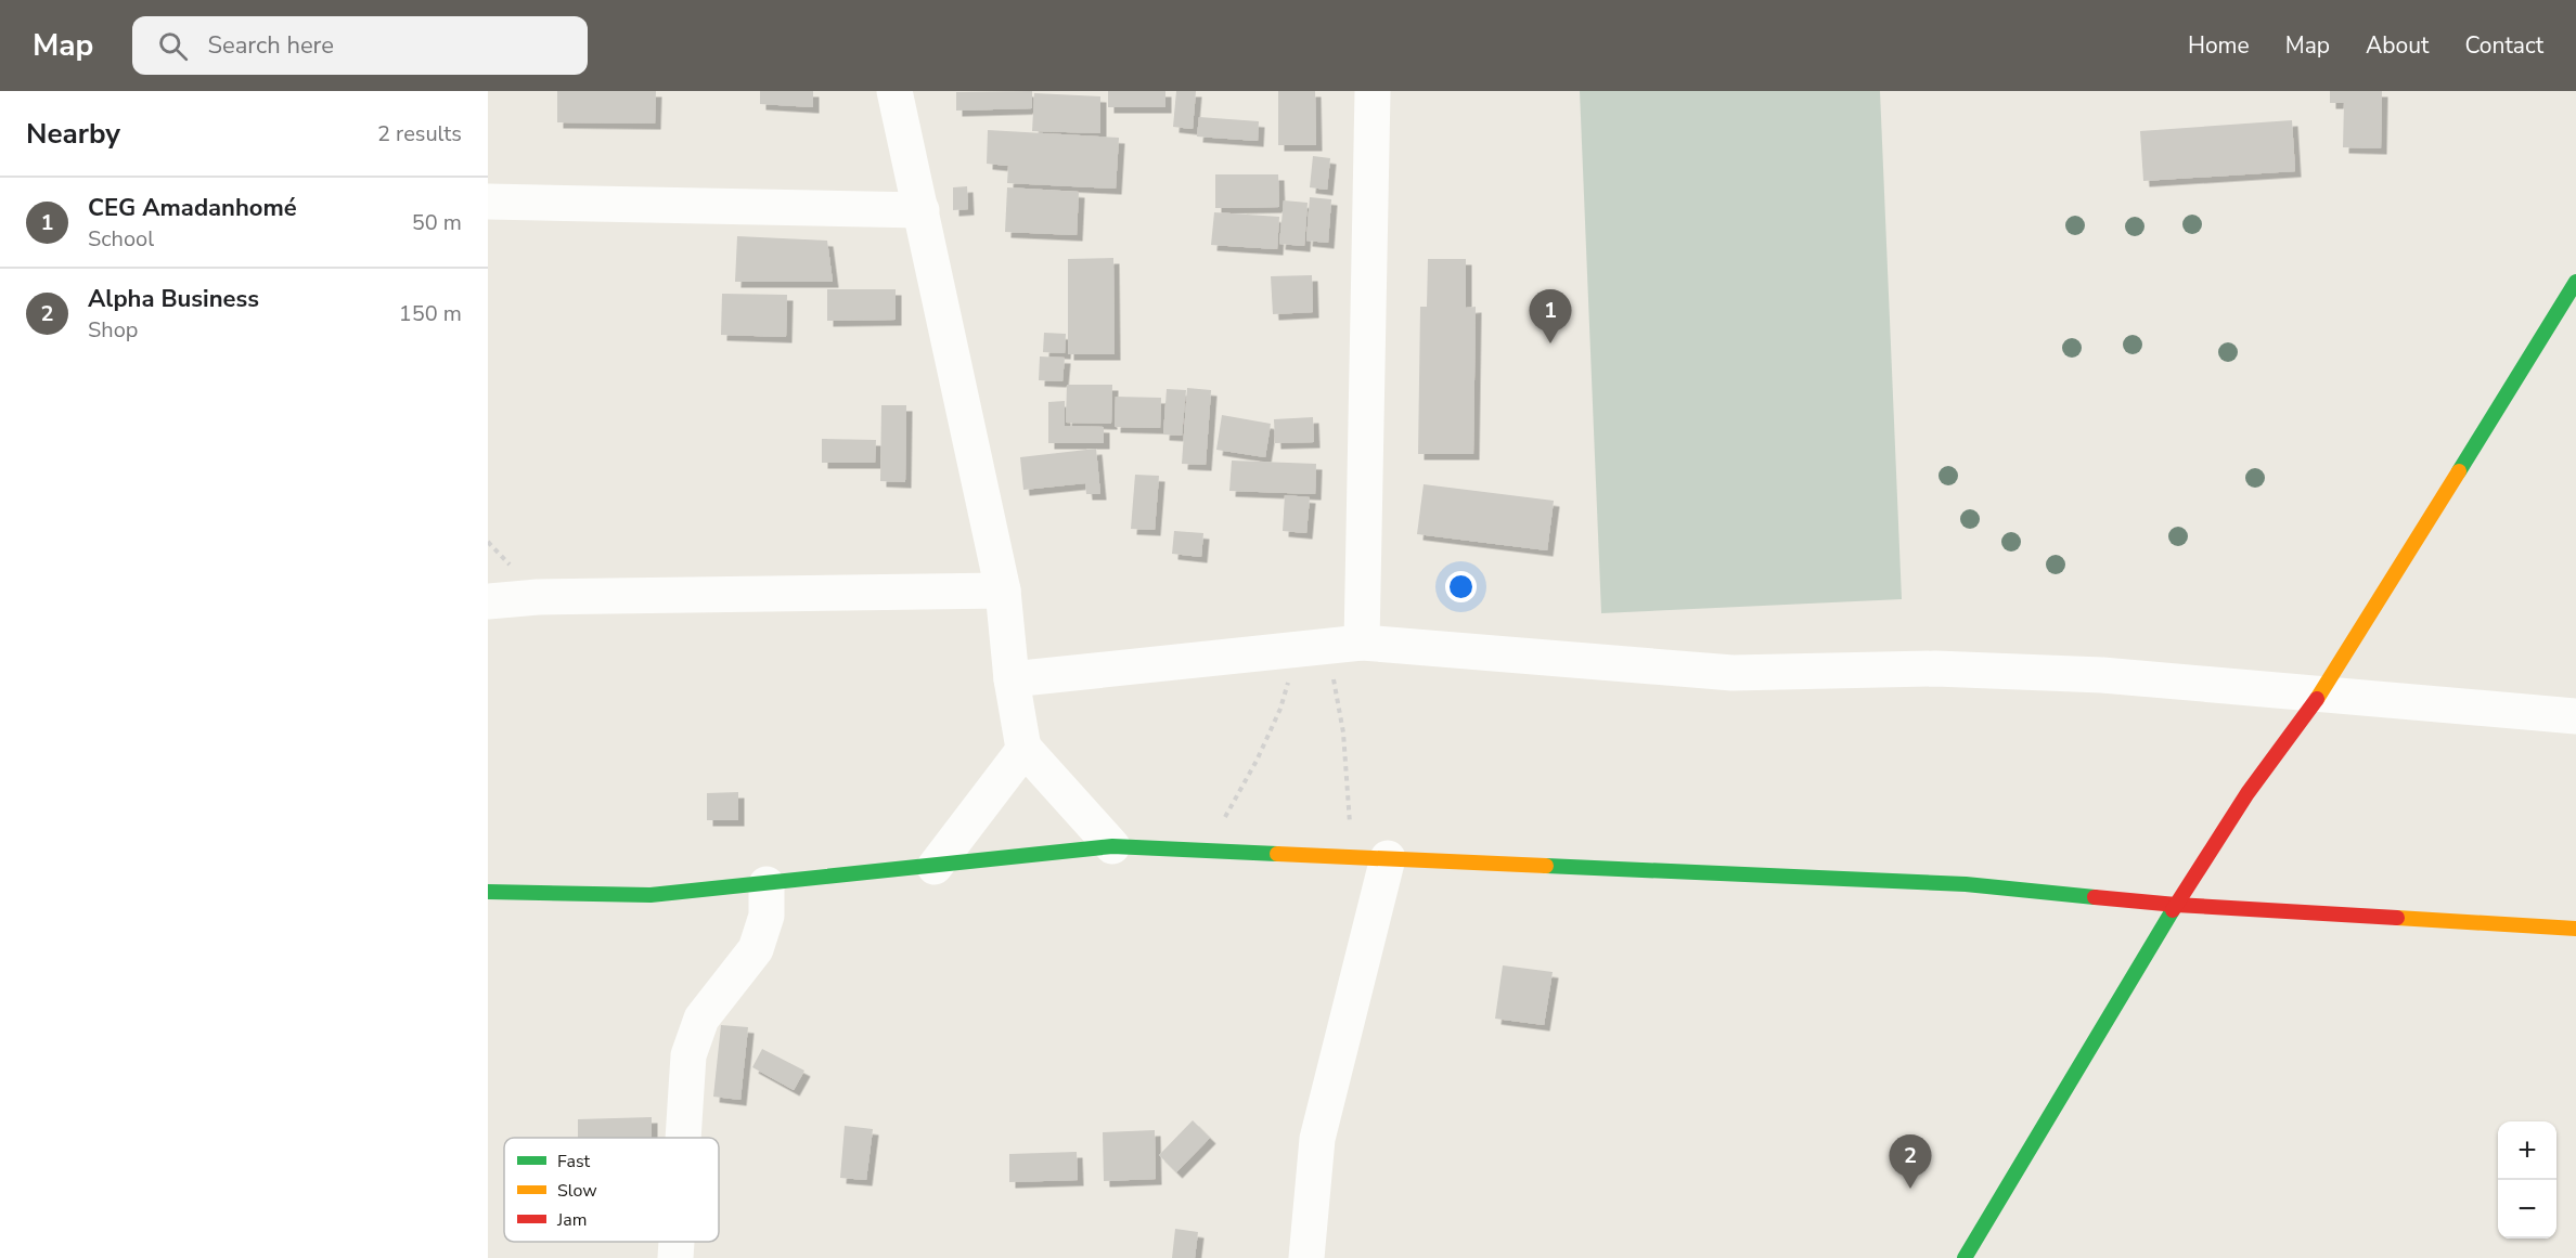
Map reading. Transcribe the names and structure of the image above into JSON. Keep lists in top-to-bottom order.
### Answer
{
  "legend": ["Fast", "Slow", "Jam"],
  "page": {
    "header": "Map",
    "search": "Search here",
    "nav": [
      "Home",
      "Map",
      "About",
      "Contact"
    ],
    "heading": ["Nearby", "2 results"],
    "list": [
      {
        "mark": "1",
        "name": "CEG Amadanhomé",
        "note": "School",
        "value": "50 m"
      },
      {
        "mark": "2",
        "name": "Alpha Business",
        "note": "Shop",
        "value": "150 m"
      }
    ],
    "pins": ["1", "2"],
    "map_buttons": ["+", "−"]
  }
}
